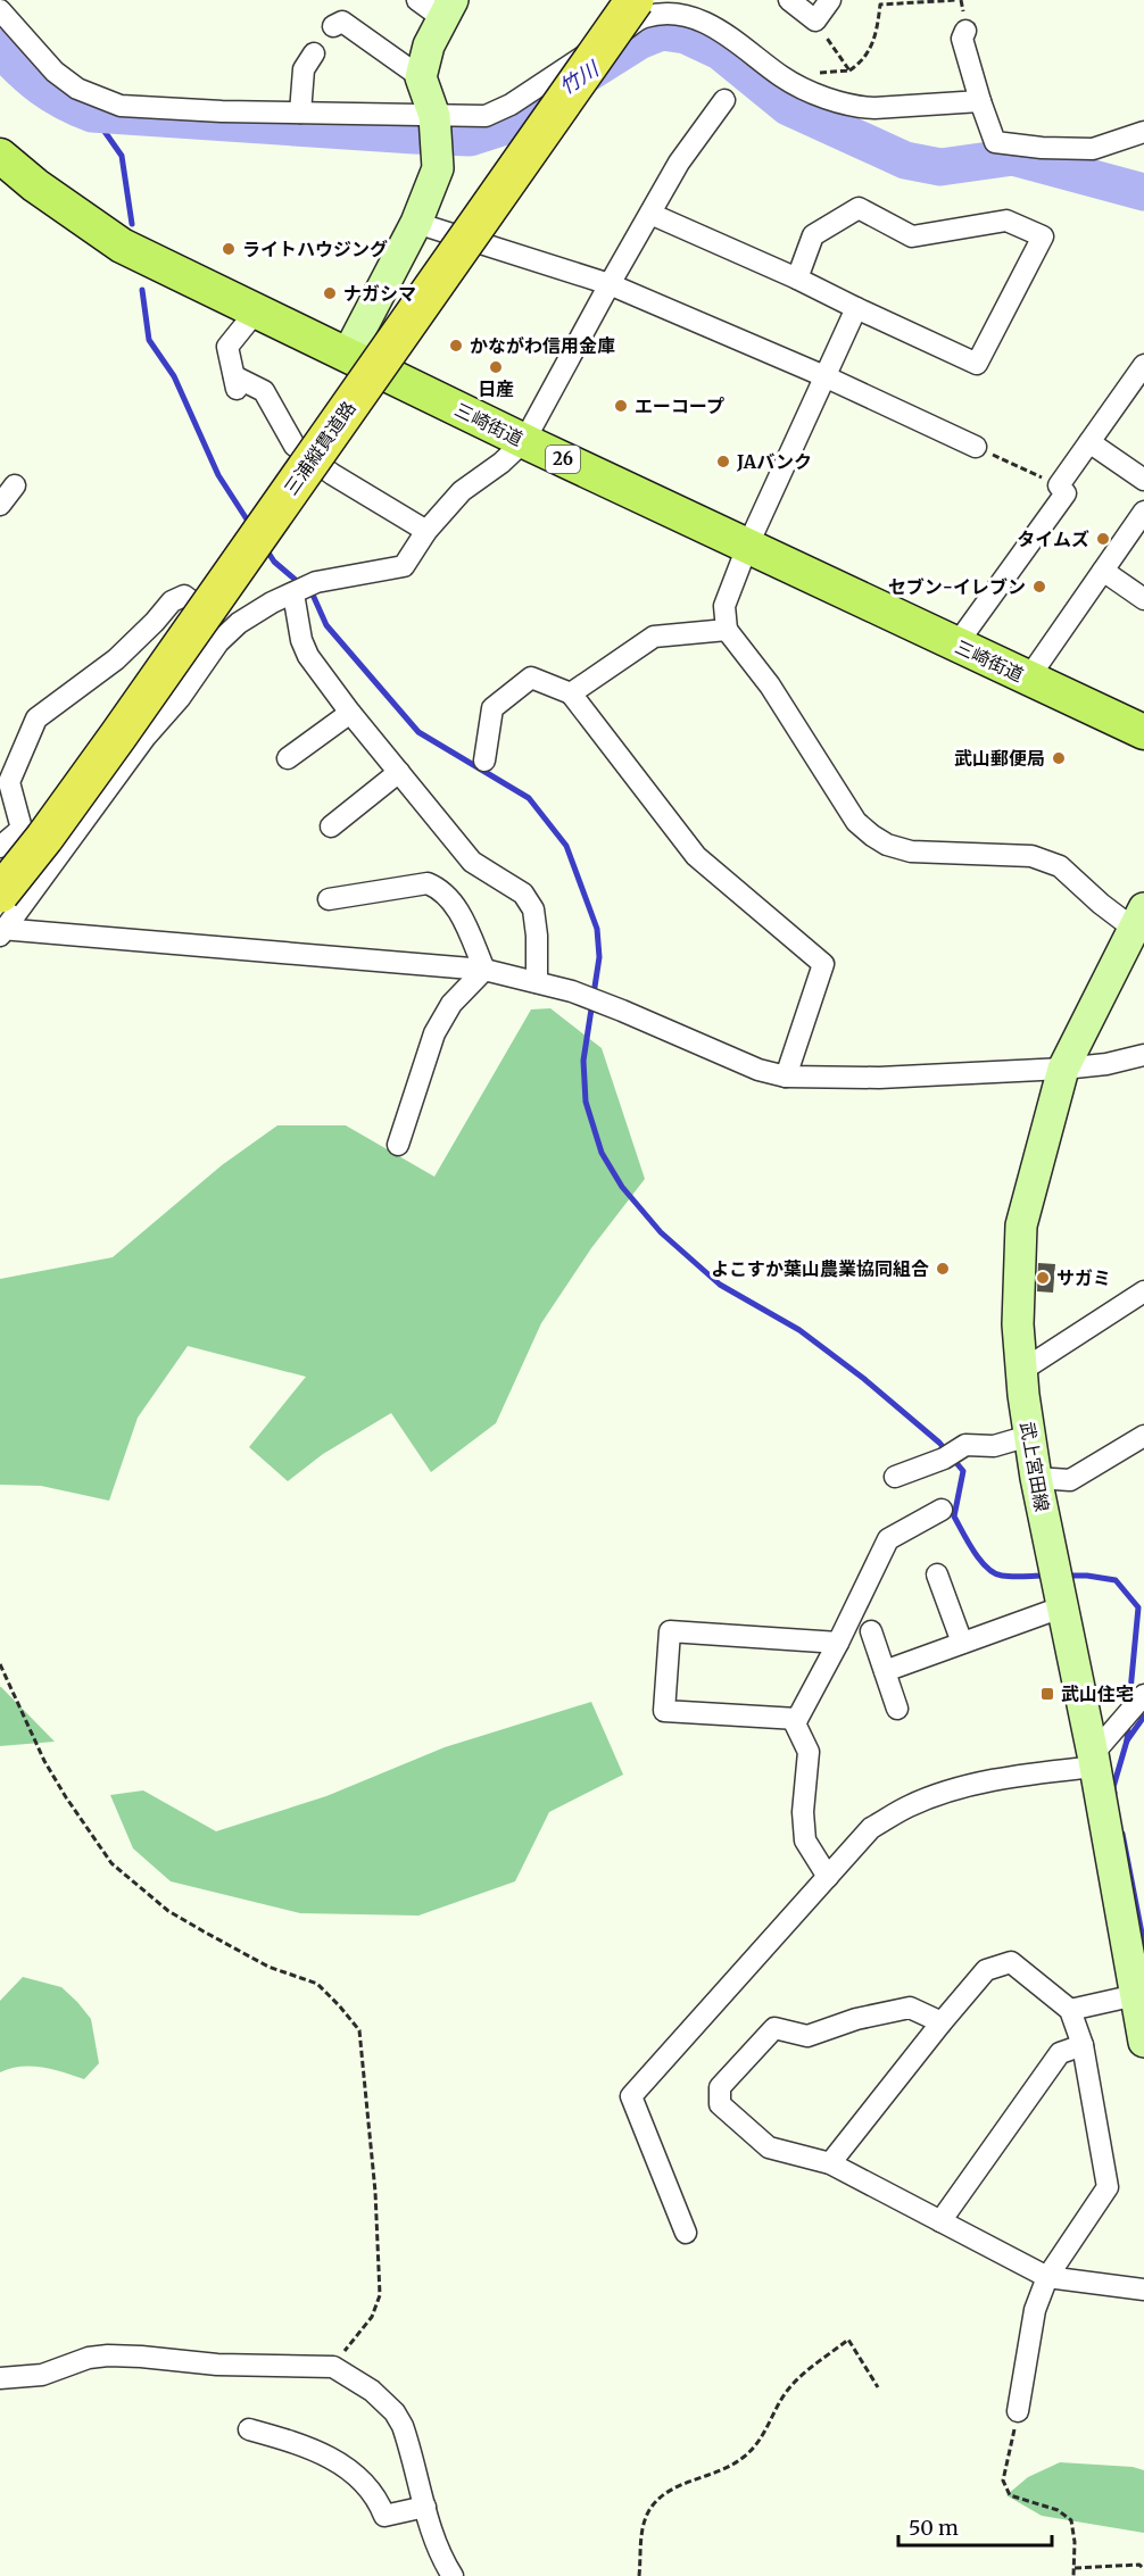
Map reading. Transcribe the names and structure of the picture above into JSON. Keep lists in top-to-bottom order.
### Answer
{
  "streets": {
    "highway": ["三浦縦貫道路"],
    "main road": ["三崎街道", "26", "武上宮田線"]
  },
  "water": ["竹川"],
  "places": {
    "other": [
      "ライトハウジング",
      "ナガシマ",
      "かながわ信用金庫",
      "日産",
      "エーコープ",
      "JAバンク",
      "タイムズ",
      "セブン-イレブン",
      "武山郵便局",
      "よこすか葉山農業協同組合",
      "サガミ"
    ],
    "transit": ["武山住宅"]
  },
  "scale_bar": "50 m"
}
